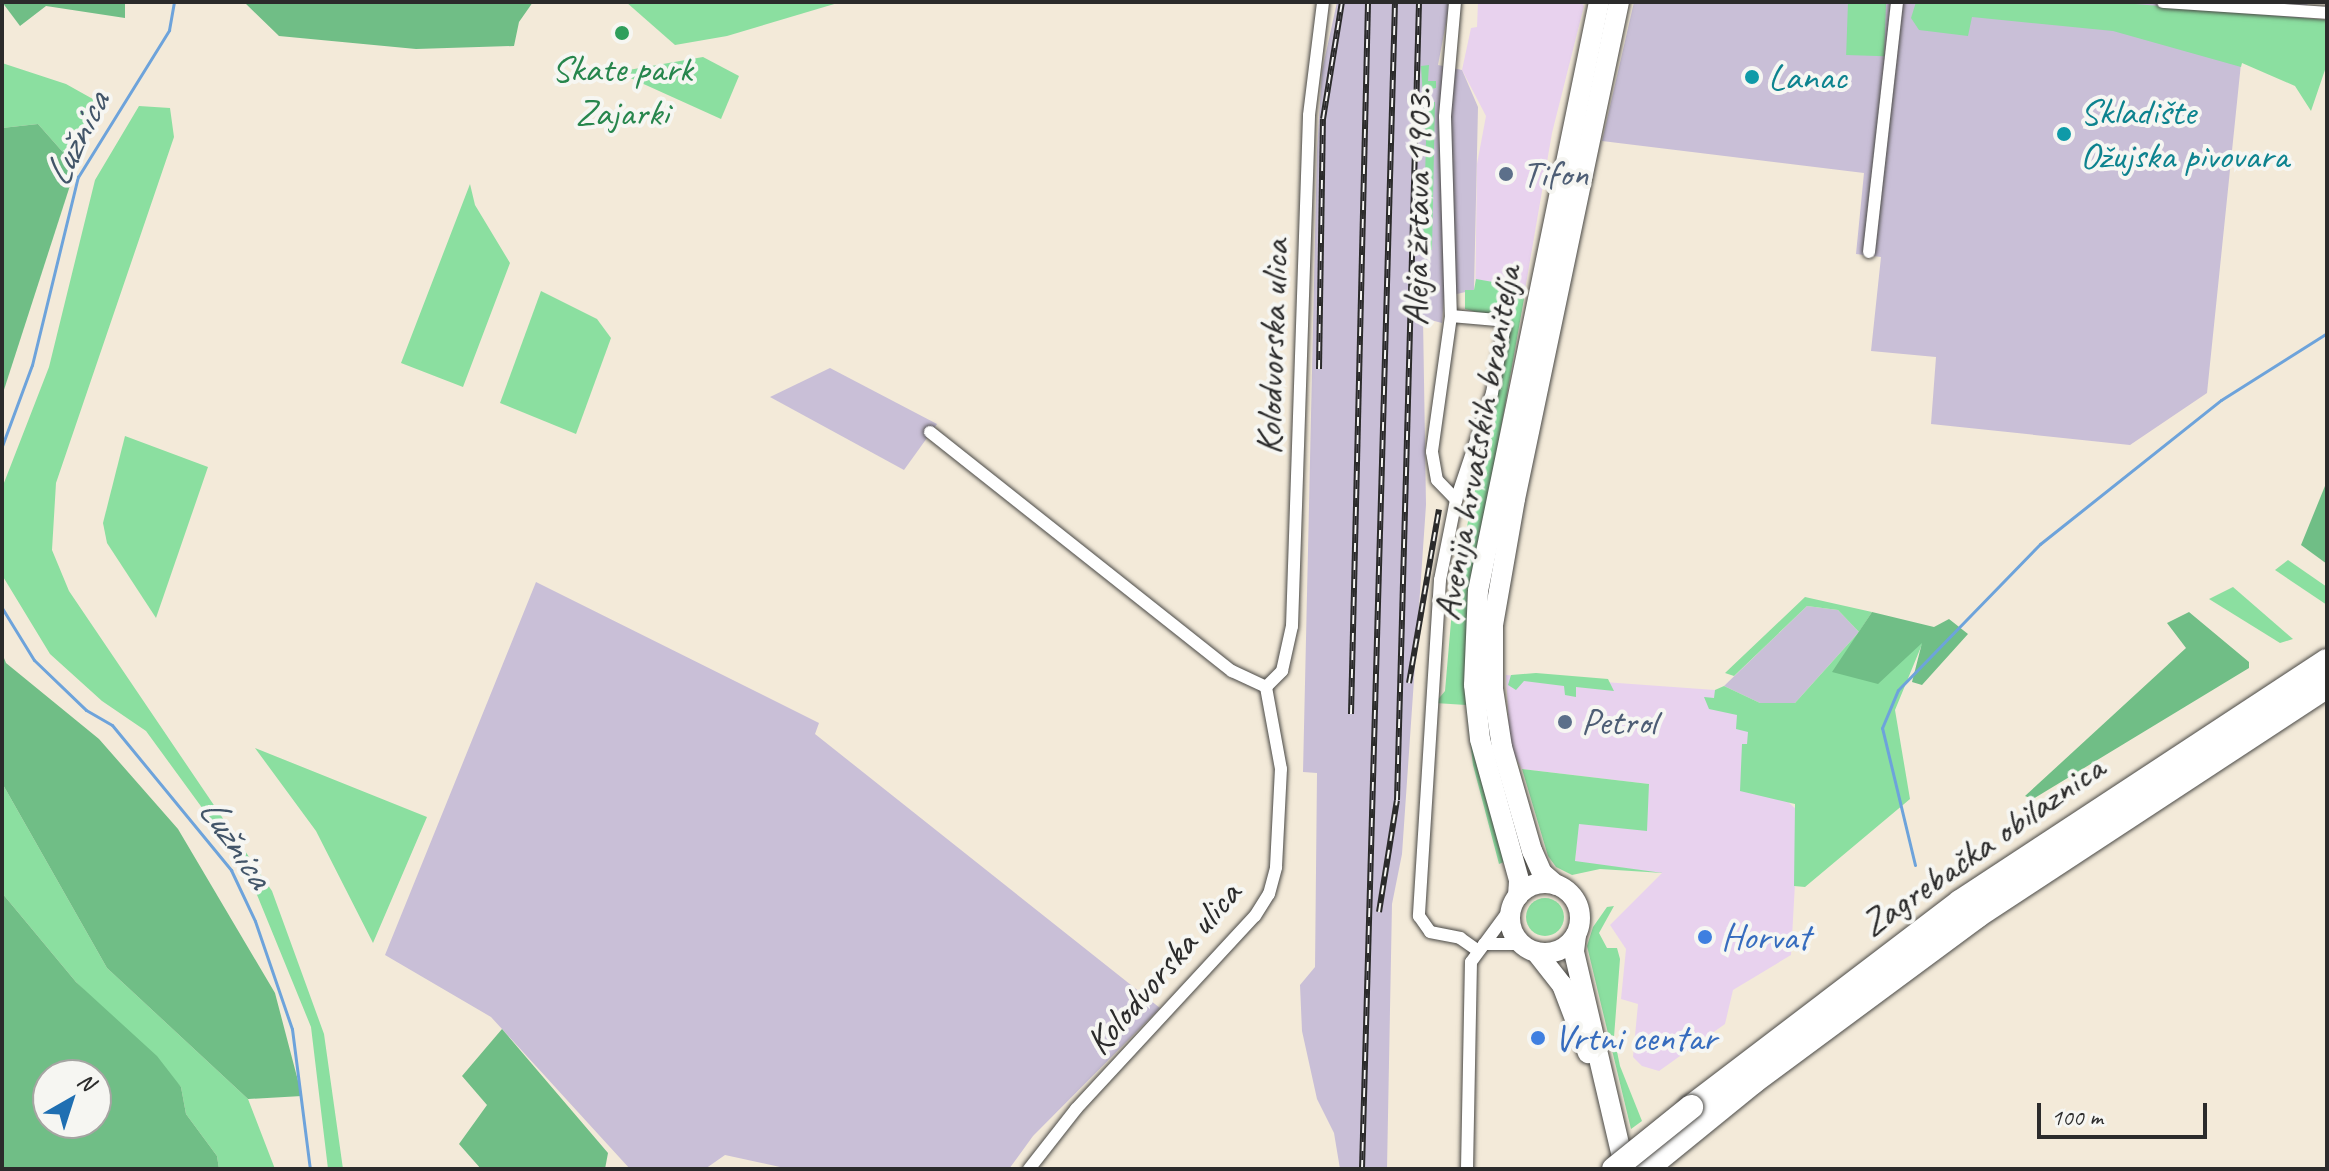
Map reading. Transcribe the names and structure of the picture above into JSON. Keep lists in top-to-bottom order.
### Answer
{
  "streets": {
    "highway": ["Zagrebačka obilaznica"],
    "main road": ["Avenija hrvatskih branitelja"],
    "street": ["Aleja žrtava 1903.", "Kolodvorska ulica"]
  },
  "water": ["Lužnica"],
  "places": [
    "Skate park Zajarki",
    "Lanac",
    "Skladište Ožujska pivovara",
    "Tifon",
    "Petrol",
    "Horvat",
    "Vrtni centar"
  ],
  "scale_bar": "100 m",
  "north": "top right"
}
